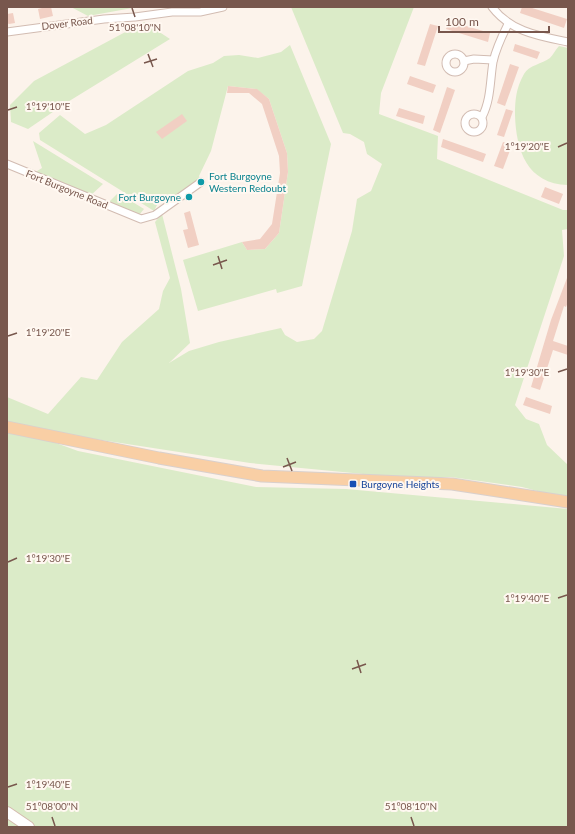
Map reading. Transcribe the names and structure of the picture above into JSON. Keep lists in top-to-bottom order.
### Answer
{
  "streets": {
    "street": ["Dover Road", "Fort Burgoyne Road"]
  },
  "places": {
    "other": ["Fort Burgoyne Western Redoubt", "Fort Burgoyne"],
    "transit": ["Burgoyne Heights"]
  },
  "scale_bar": "100 m",
  "coordinates": [
    "51°08'10\"N",
    "1°19'10\"E",
    "1°19'20\"E",
    "1°19'30\"E",
    "1°19'40\"E",
    "51°08'00\"N"
  ]
}
